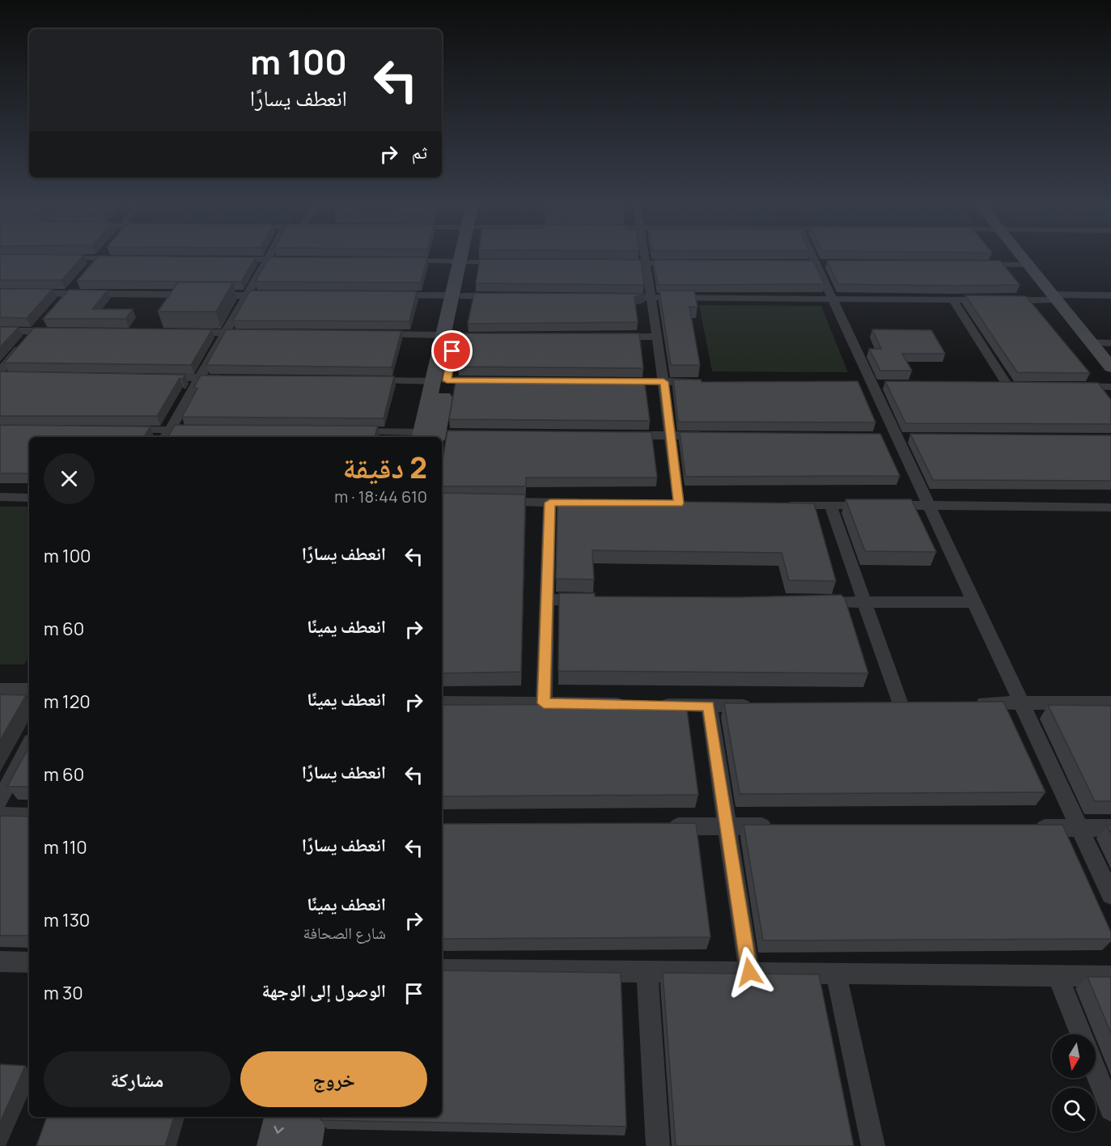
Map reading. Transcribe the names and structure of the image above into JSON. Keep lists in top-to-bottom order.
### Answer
{
  "north": "bottom",
  "page": {
    "turn": ["100 m", "انعطف يسارًا"],
    "then": "ثم",
    "heading": ["2 دقيقة", "610 m · 18:44"],
    "list": [
      {
        "name": "انعطف يسارًا",
        "value": "100 m"
      },
      {
        "name": "انعطف يمينًا",
        "value": "60 m"
      },
      {
        "name": "انعطف يمينًا",
        "value": "120 m"
      },
      {
        "name": "انعطف يسارًا",
        "value": "60 m"
      },
      {
        "name": "انعطف يسارًا",
        "value": "110 m"
      },
      {
        "name": "انعطف يمينًا",
        "note": "شارع الصحافة",
        "value": "130 m"
      },
      {
        "name": "الوصول إلى الوجهة",
        "value": "30 m"
      }
    ],
    "buttons": ["خروج", "مشاركة"]
  }
}
